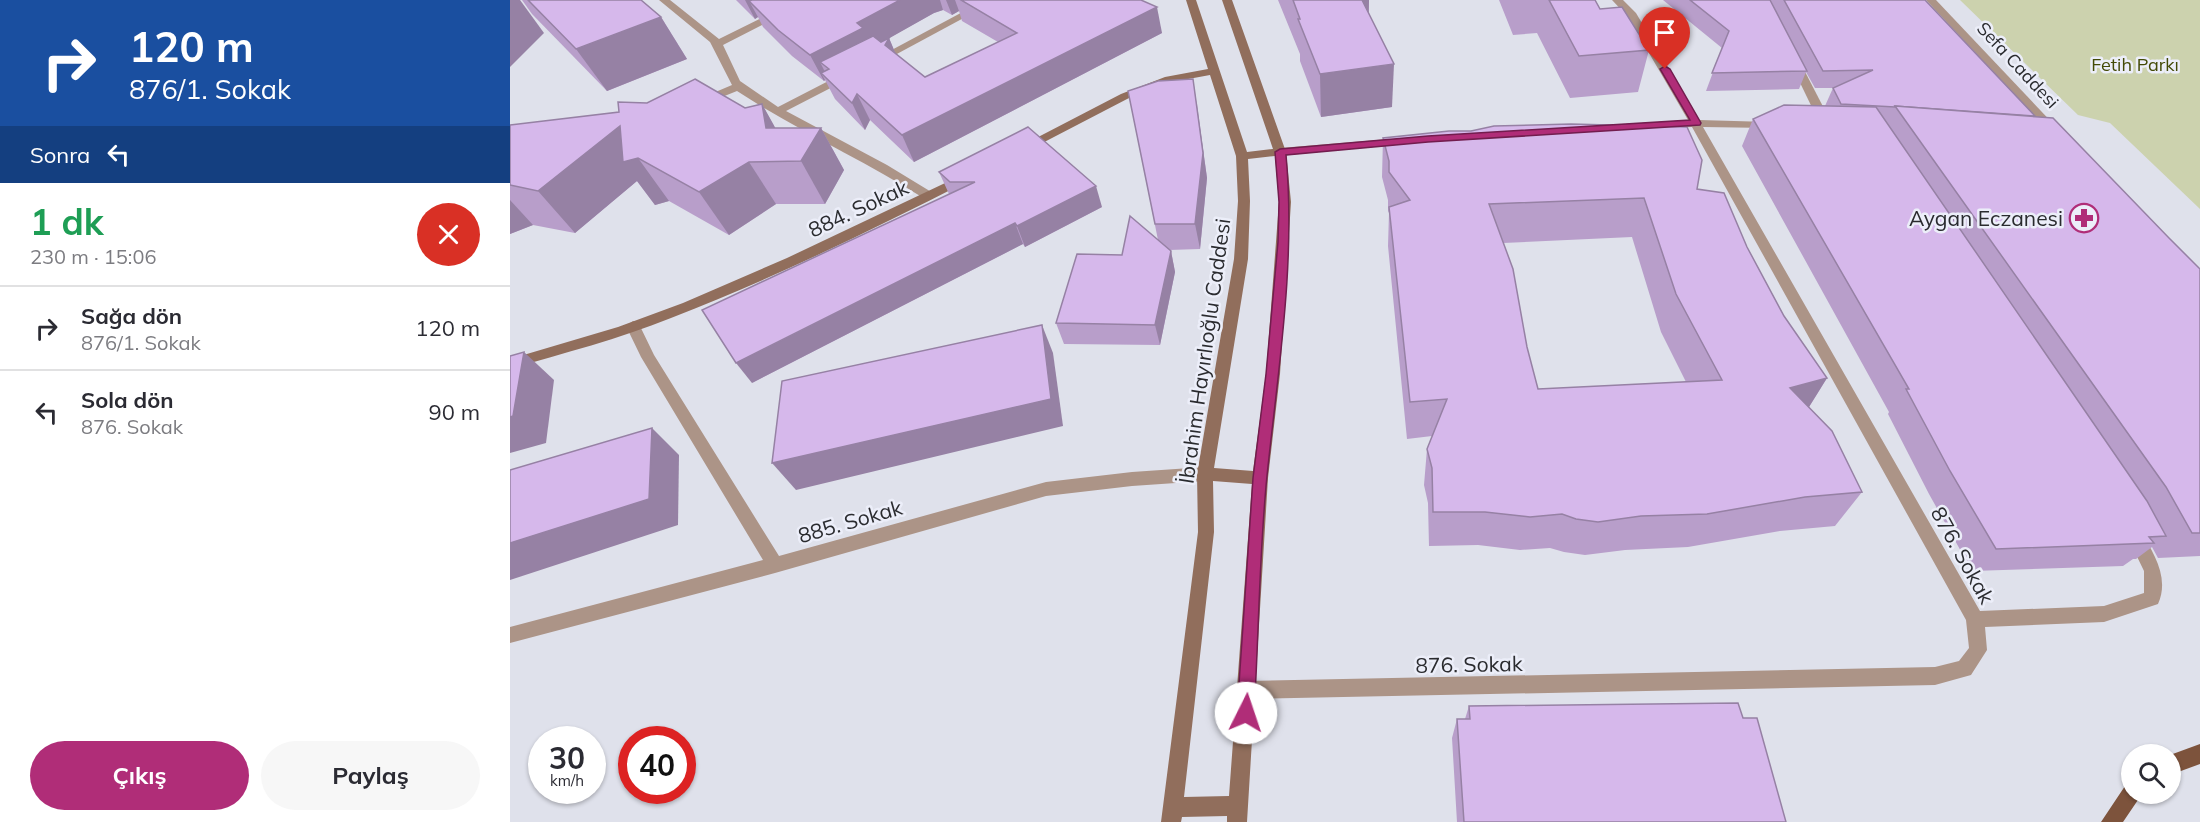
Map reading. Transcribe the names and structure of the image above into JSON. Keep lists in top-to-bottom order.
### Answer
{
  "streets": {
    "street": [
      "Sefa Caddesi",
      "884. Sokak",
      "İbrahim Hayırlıoğlu Caddesi",
      "885. Sokak",
      "876. Sokak"
    ]
  },
  "crossings": [
    ["İbrahim Hayırlıoğlu Caddesi", "885. Sokak"]
  ],
  "parks": ["Fetih Parkı"],
  "places": {
    "pharmacy": ["Aygan Eczanesi"]
  },
  "page": {
    "turn": ["120 m", "876/1. Sokak"],
    "then": "Sonra",
    "heading": ["1 dk", "230 m · 15:06"],
    "list": [
      {
        "name": "Sağa dön",
        "note": "876/1. Sokak",
        "value": "120 m"
      },
      {
        "name": "Sola dön",
        "note": "876. Sokak",
        "value": "90 m"
      }
    ],
    "speed": "30 km/h",
    "limit": "40",
    "buttons": ["Çıkış", "Paylaş"]
  }
}
